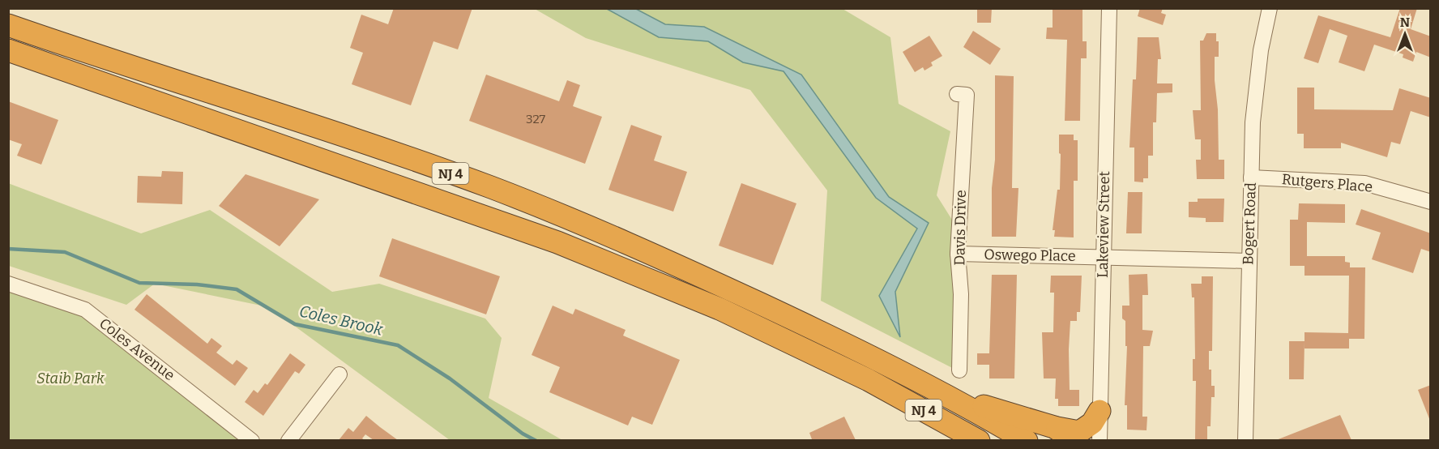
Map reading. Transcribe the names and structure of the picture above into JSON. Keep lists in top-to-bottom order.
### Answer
{
  "streets": {
    "highway": ["NJ 4"],
    "street": [
      "Rutgers Place",
      "Bogert Road",
      "Lakeview Street",
      "Davis Drive",
      "Oswego Place",
      "Coles Avenue"
    ]
  },
  "crossings": [
    ["Rutgers Place", "Bogert Road"],
    ["Bogert Road", "Oswego Place"],
    ["Lakeview Street", "Oswego Place"],
    ["Davis Drive", "Oswego Place"]
  ],
  "water": ["Coles Brook"],
  "parks": ["Staib Park"],
  "house_numbers": ["327"],
  "north": "top"
}
